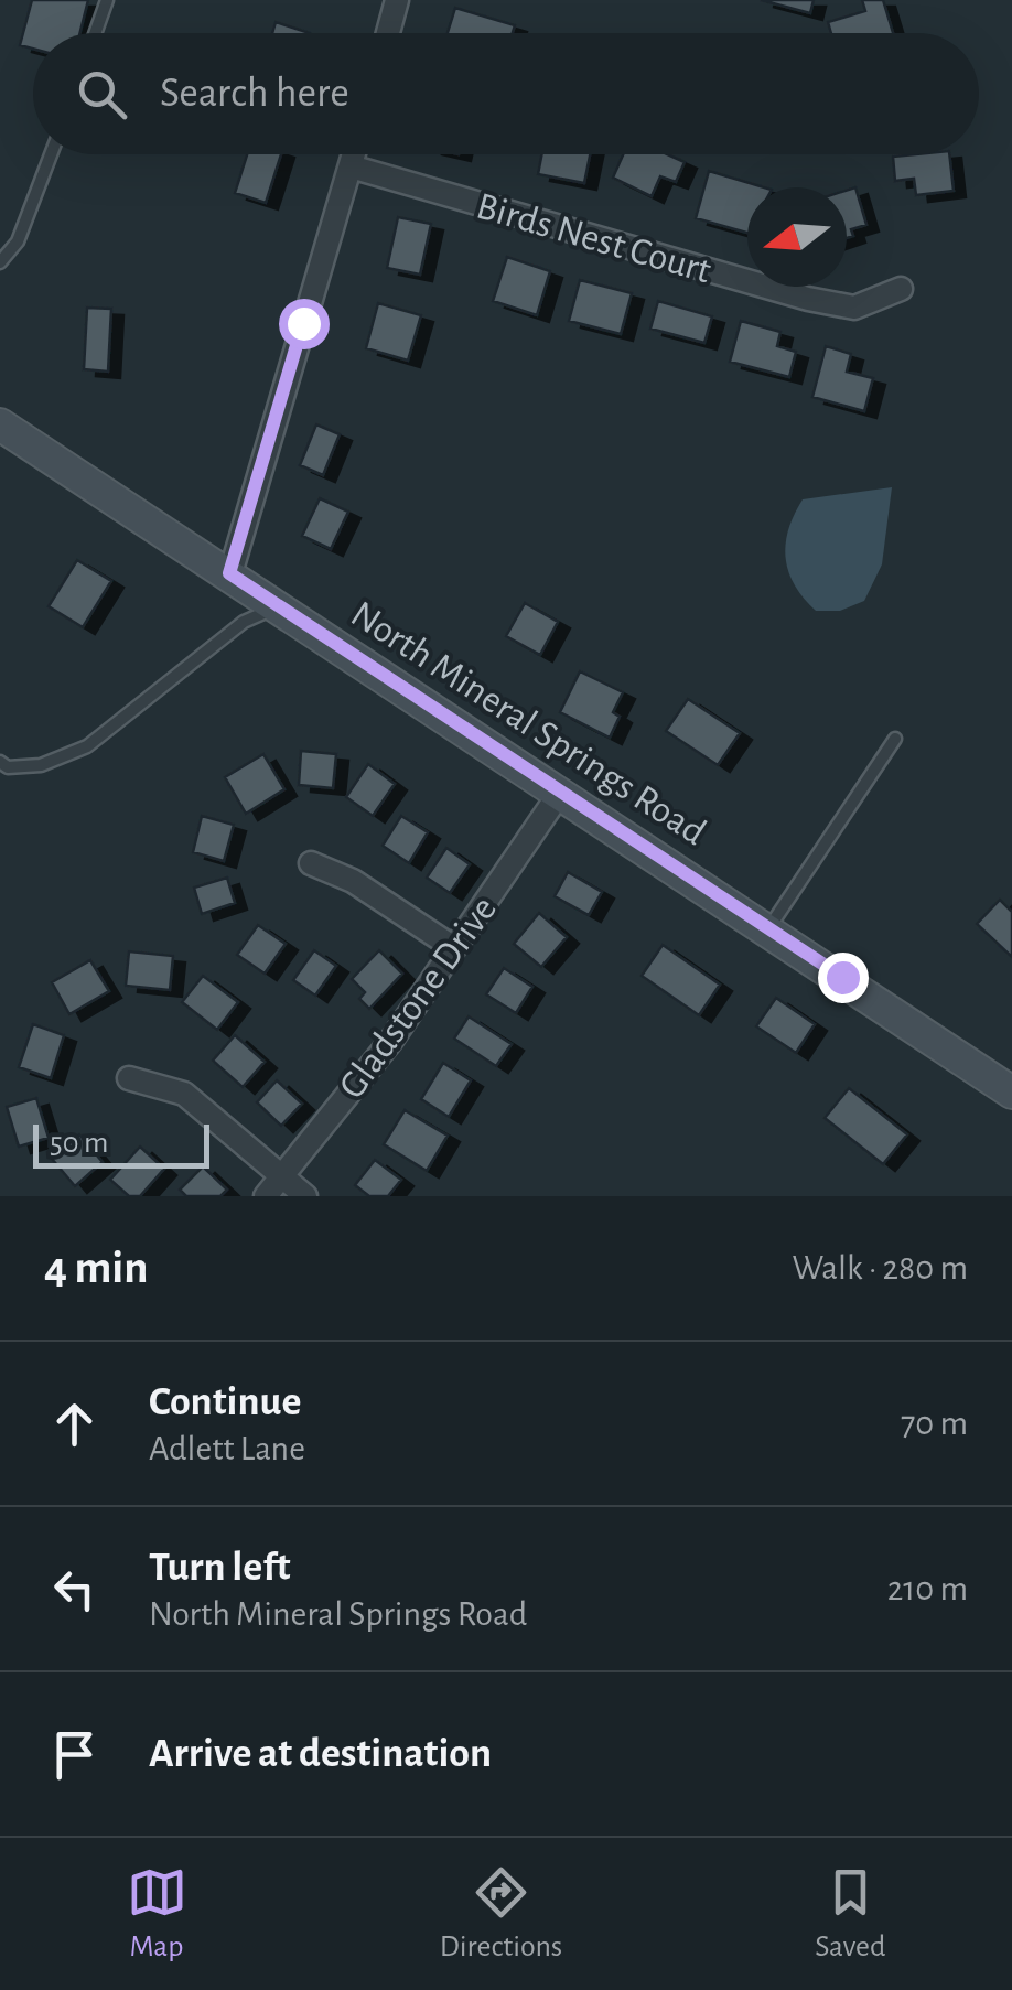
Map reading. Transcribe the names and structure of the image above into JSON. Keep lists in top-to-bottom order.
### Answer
{
  "streets": {
    "street": ["Birds Nest Court", "North Mineral Springs Road", "Gladstone Drive"]
  },
  "crossings": [
    ["North Mineral Springs Road", "Gladstone Drive"]
  ],
  "scale_bar": "50 m",
  "north": "left",
  "page": {
    "search": "Search here",
    "scale": "50 m",
    "heading": ["4 min", "Walk · 280 m"],
    "list": [
      ["Continue", "Adlett Lane", "70 m"],
      ["Turn left", "North Mineral Springs Road", "210 m"],
      "Arrive at destination"
    ],
    "nav": ["Map", "Directions", "Saved"]
  }
}
